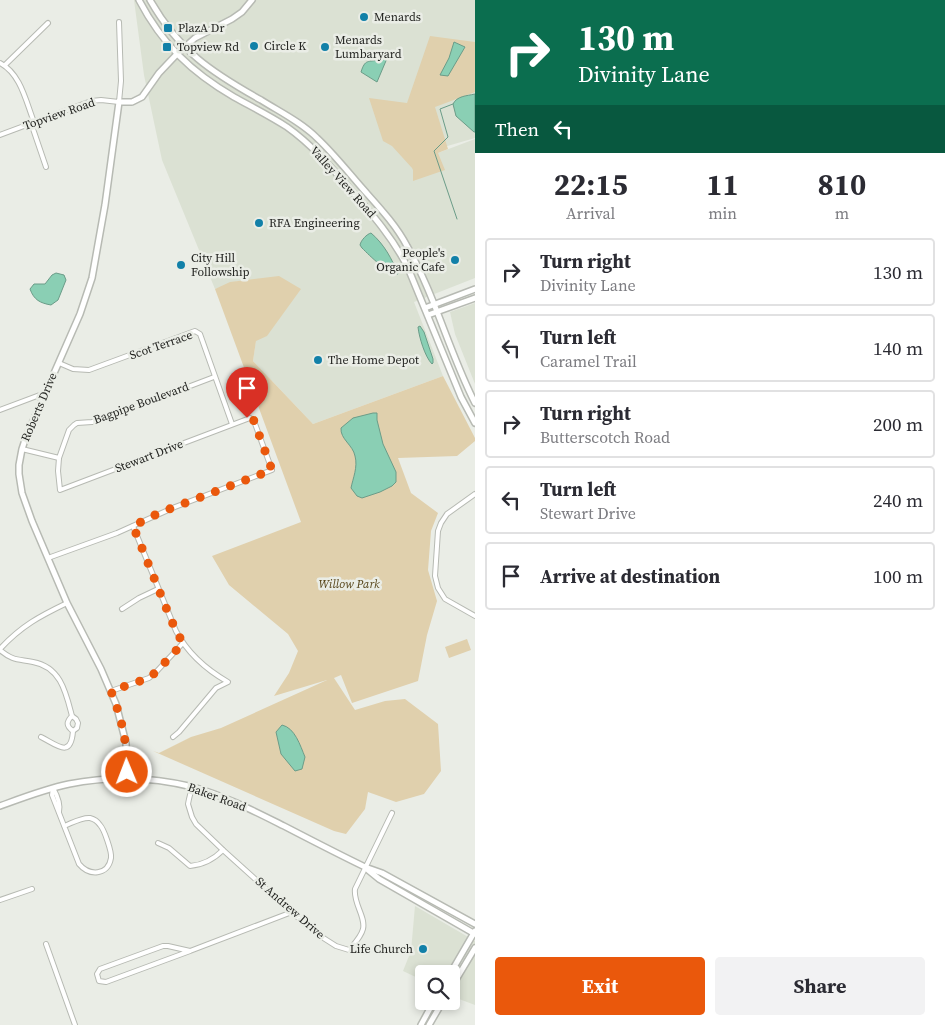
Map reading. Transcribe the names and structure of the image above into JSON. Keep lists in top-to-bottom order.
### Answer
{
  "streets": {
    "main road": [
      "Topview Road",
      "Valley View Road",
      "Roberts Drive",
      "Baker Road"
    ],
    "street": [
      "Scot Terrace",
      "Bagpipe Boulevard",
      "Stewart Drive",
      "St Andrew Drive"
    ]
  },
  "crossings": [
    ["Topview Road", "Valley View Road"],
    ["Topview Road", "Roberts Drive"],
    ["Scot Terrace", "Bagpipe Boulevard"],
    ["Scot Terrace", "Roberts Drive"],
    ["Scot Terrace", "Stewart Drive"],
    ["Bagpipe Boulevard", "Stewart Drive"],
    ["Roberts Drive", "Baker Road"],
    ["Baker Road", "St Andrew Drive"]
  ],
  "parks": ["Willow Park"],
  "places": {
    "other": [
      "Menards",
      "Circle K",
      "Menards Lumbaryard",
      "RFA Engineering",
      "People's Organic Cafe",
      "City Hill Followship",
      "The Home Depot",
      "Life Church"
    ],
    "transit": ["PlazA Dr", "Topview Rd"]
  },
  "page": {
    "turn": ["130 m", "Divinity Lane"],
    "then": "Then",
    "eta": [
      "22:15",
      "Arrival",
      "11",
      "min",
      "810",
      "m"
    ],
    "list": [
      {
        "name": "Turn right",
        "note": "Divinity Lane",
        "value": "130 m"
      },
      {
        "name": "Turn left",
        "note": "Caramel Trail",
        "value": "140 m"
      },
      {
        "name": "Turn right",
        "note": "Butterscotch Road",
        "value": "200 m"
      },
      {
        "name": "Turn left",
        "note": "Stewart Drive",
        "value": "240 m"
      },
      {
        "name": "Arrive at destination",
        "value": "100 m"
      }
    ],
    "buttons": ["Exit", "Share"]
  }
}
